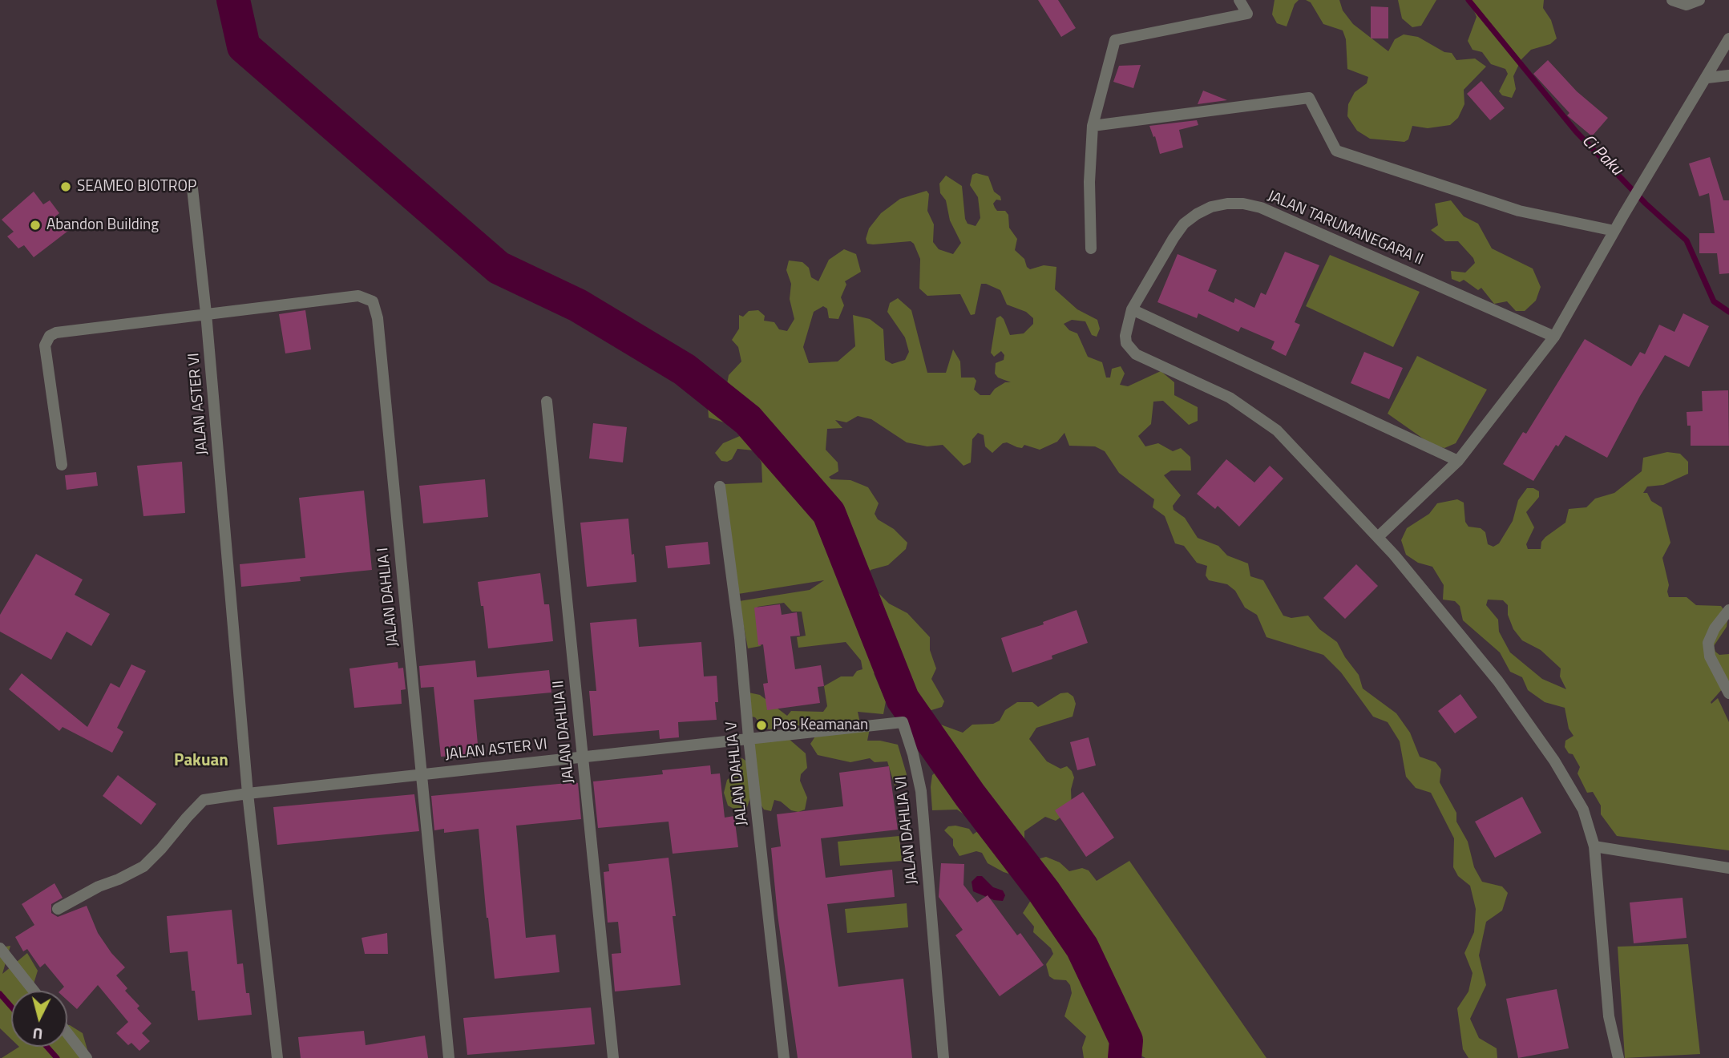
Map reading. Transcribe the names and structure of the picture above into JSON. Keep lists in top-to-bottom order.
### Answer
{
  "streets": {
    "street": [
      "JALAN TARUMANEGARA II",
      "JALAN ASTER VI",
      "JALAN DAHLIA I",
      "JALAN DAHLIA II",
      "JALAN DAHLIA V",
      "JALAN DAHLIA VI"
    ]
  },
  "crossings": [
    ["JALAN ASTER VI", "JALAN DAHLIA I"],
    ["JALAN ASTER VI", "JALAN DAHLIA II"],
    ["JALAN ASTER VI", "JALAN DAHLIA V"],
    ["JALAN ASTER VI", "JALAN DAHLIA VI"],
    ["JALAN DAHLIA V", "JALAN DAHLIA VI"]
  ],
  "districts": ["Pakuan"],
  "water": ["Ci Paku"],
  "places": ["SEAMEO BIOTROP", "Abandon Building", "Pos Keamanan"],
  "north": "bottom"
}
